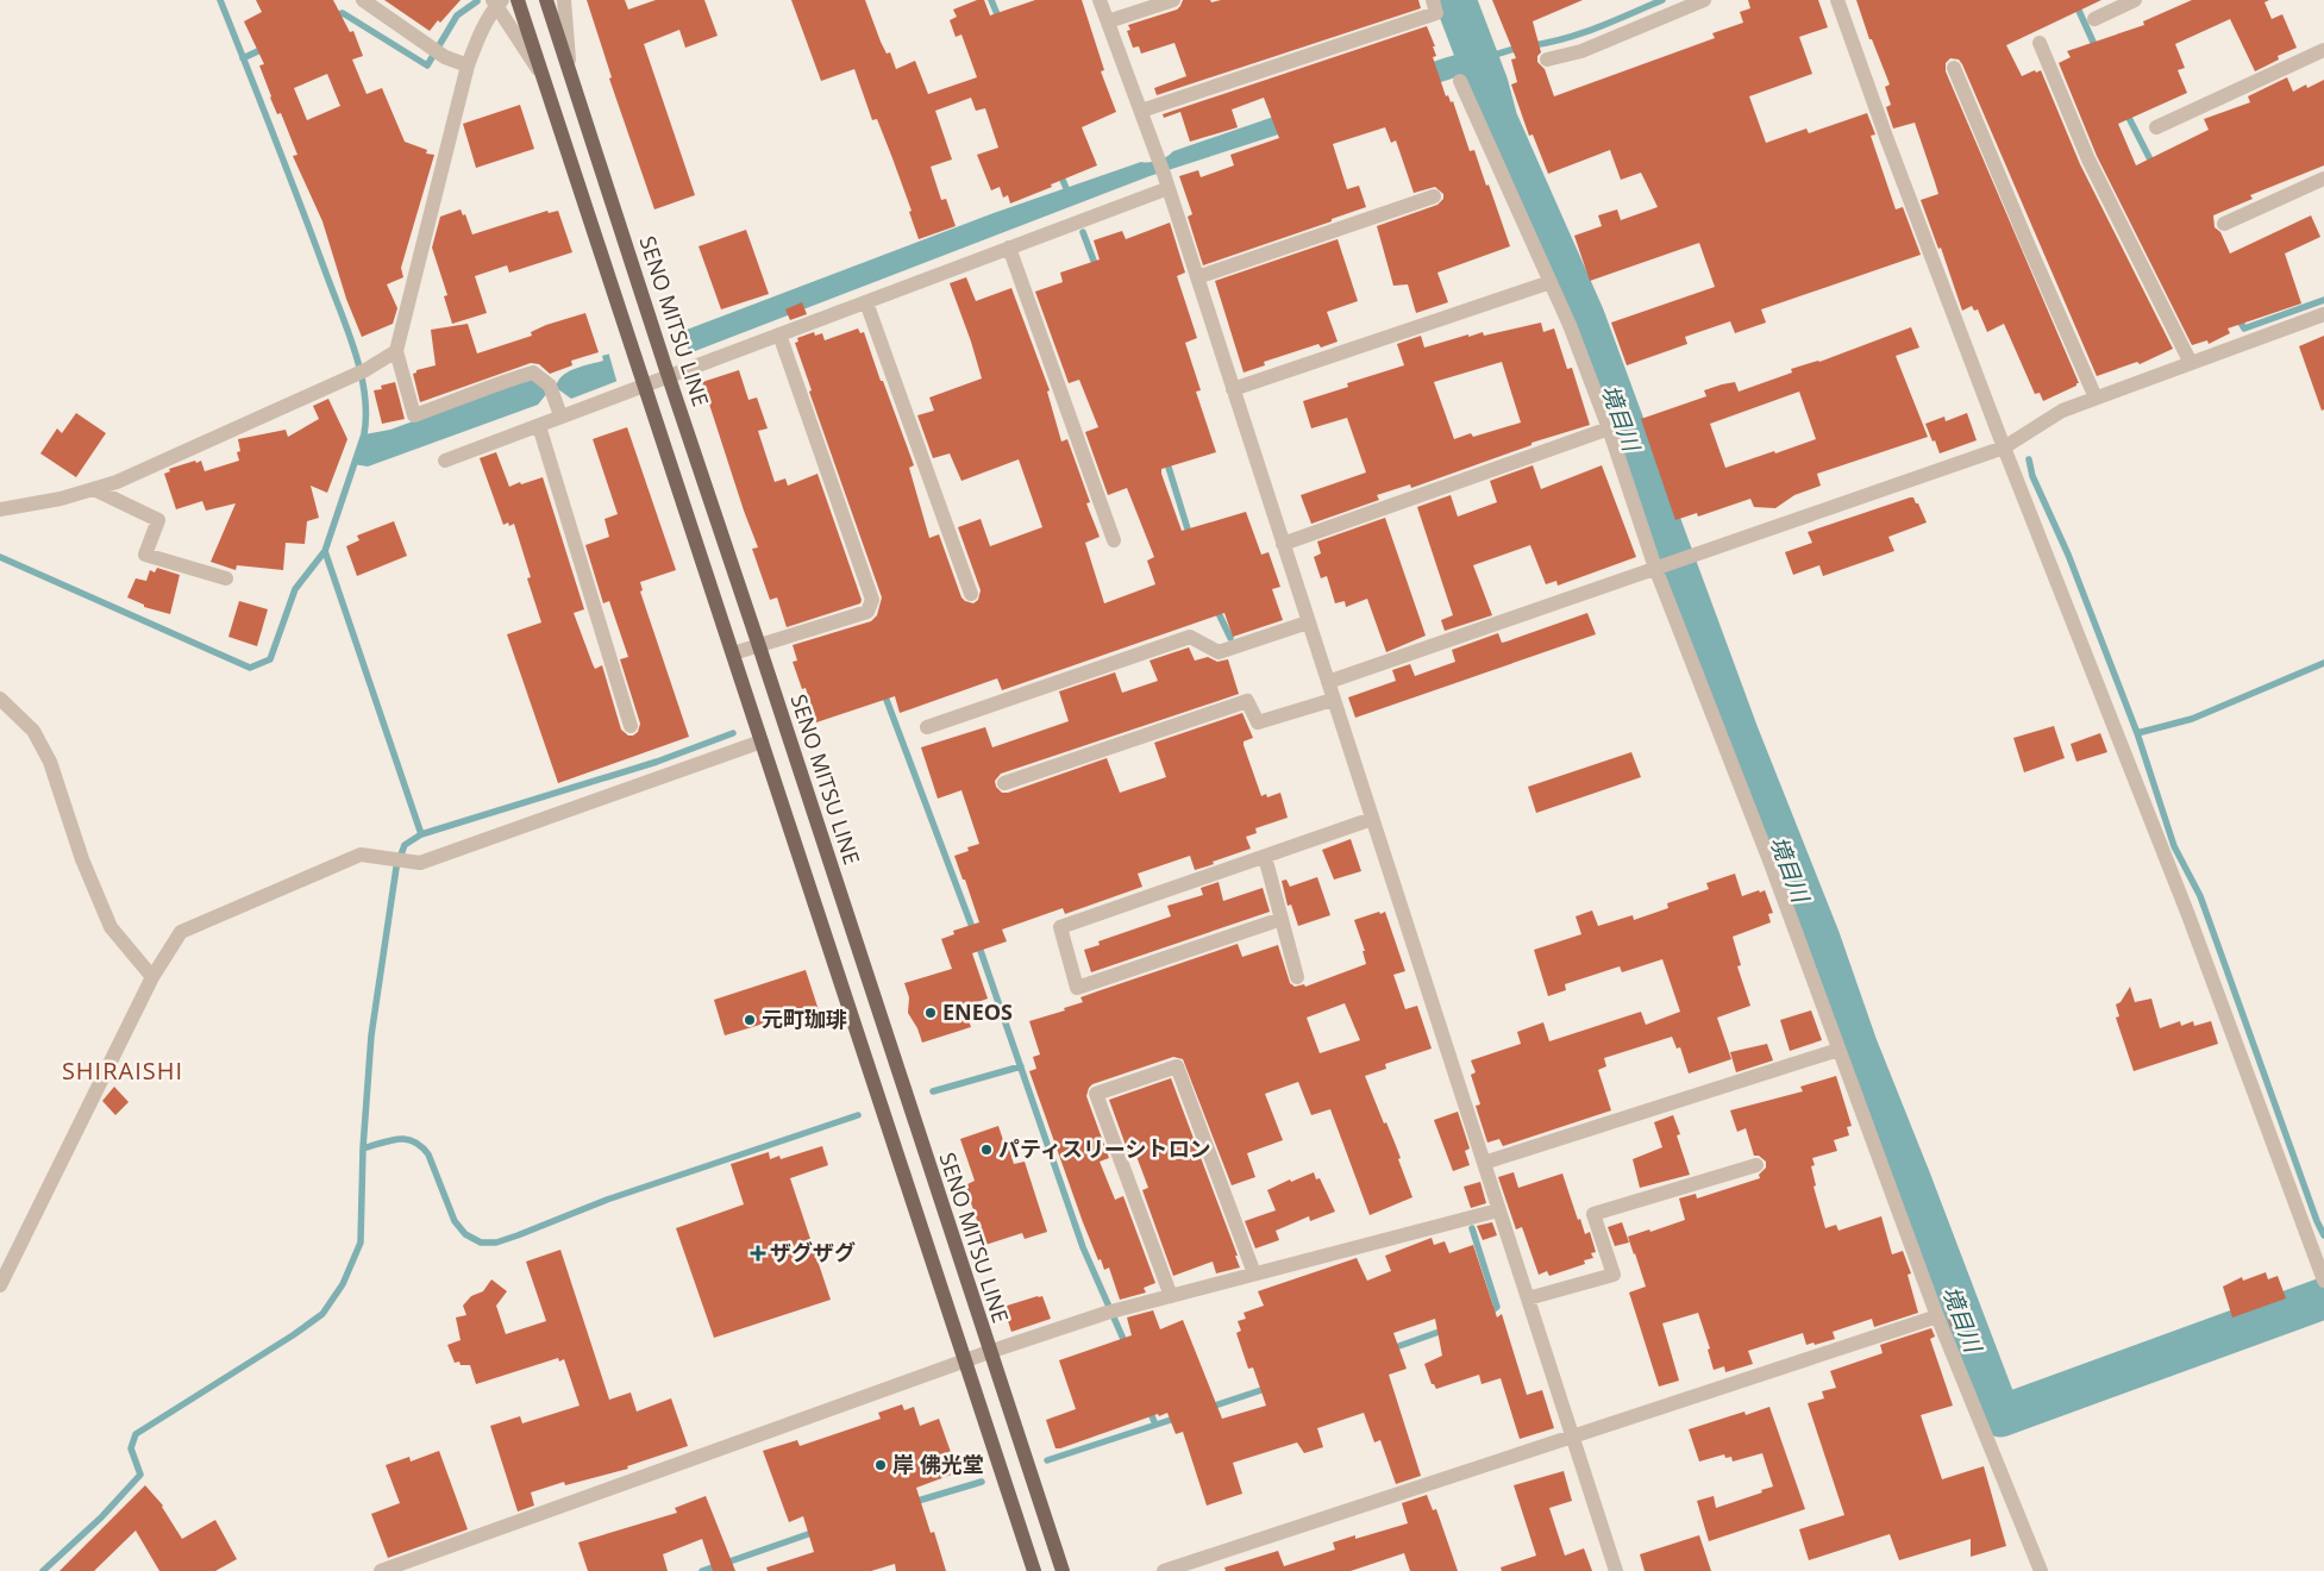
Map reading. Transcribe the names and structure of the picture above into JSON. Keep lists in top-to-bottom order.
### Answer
{
  "streets": {
    "main road": ["SENO MITSU LINE"]
  },
  "districts": ["SHIRAISHI"],
  "water": ["境目川"],
  "places": {
    "other": [
      "ENEOS",
      "元町珈琲",
      "パティスリーシトロン",
      "岸 佛光堂"
    ],
    "health": ["ザグザグ"]
  }
}
